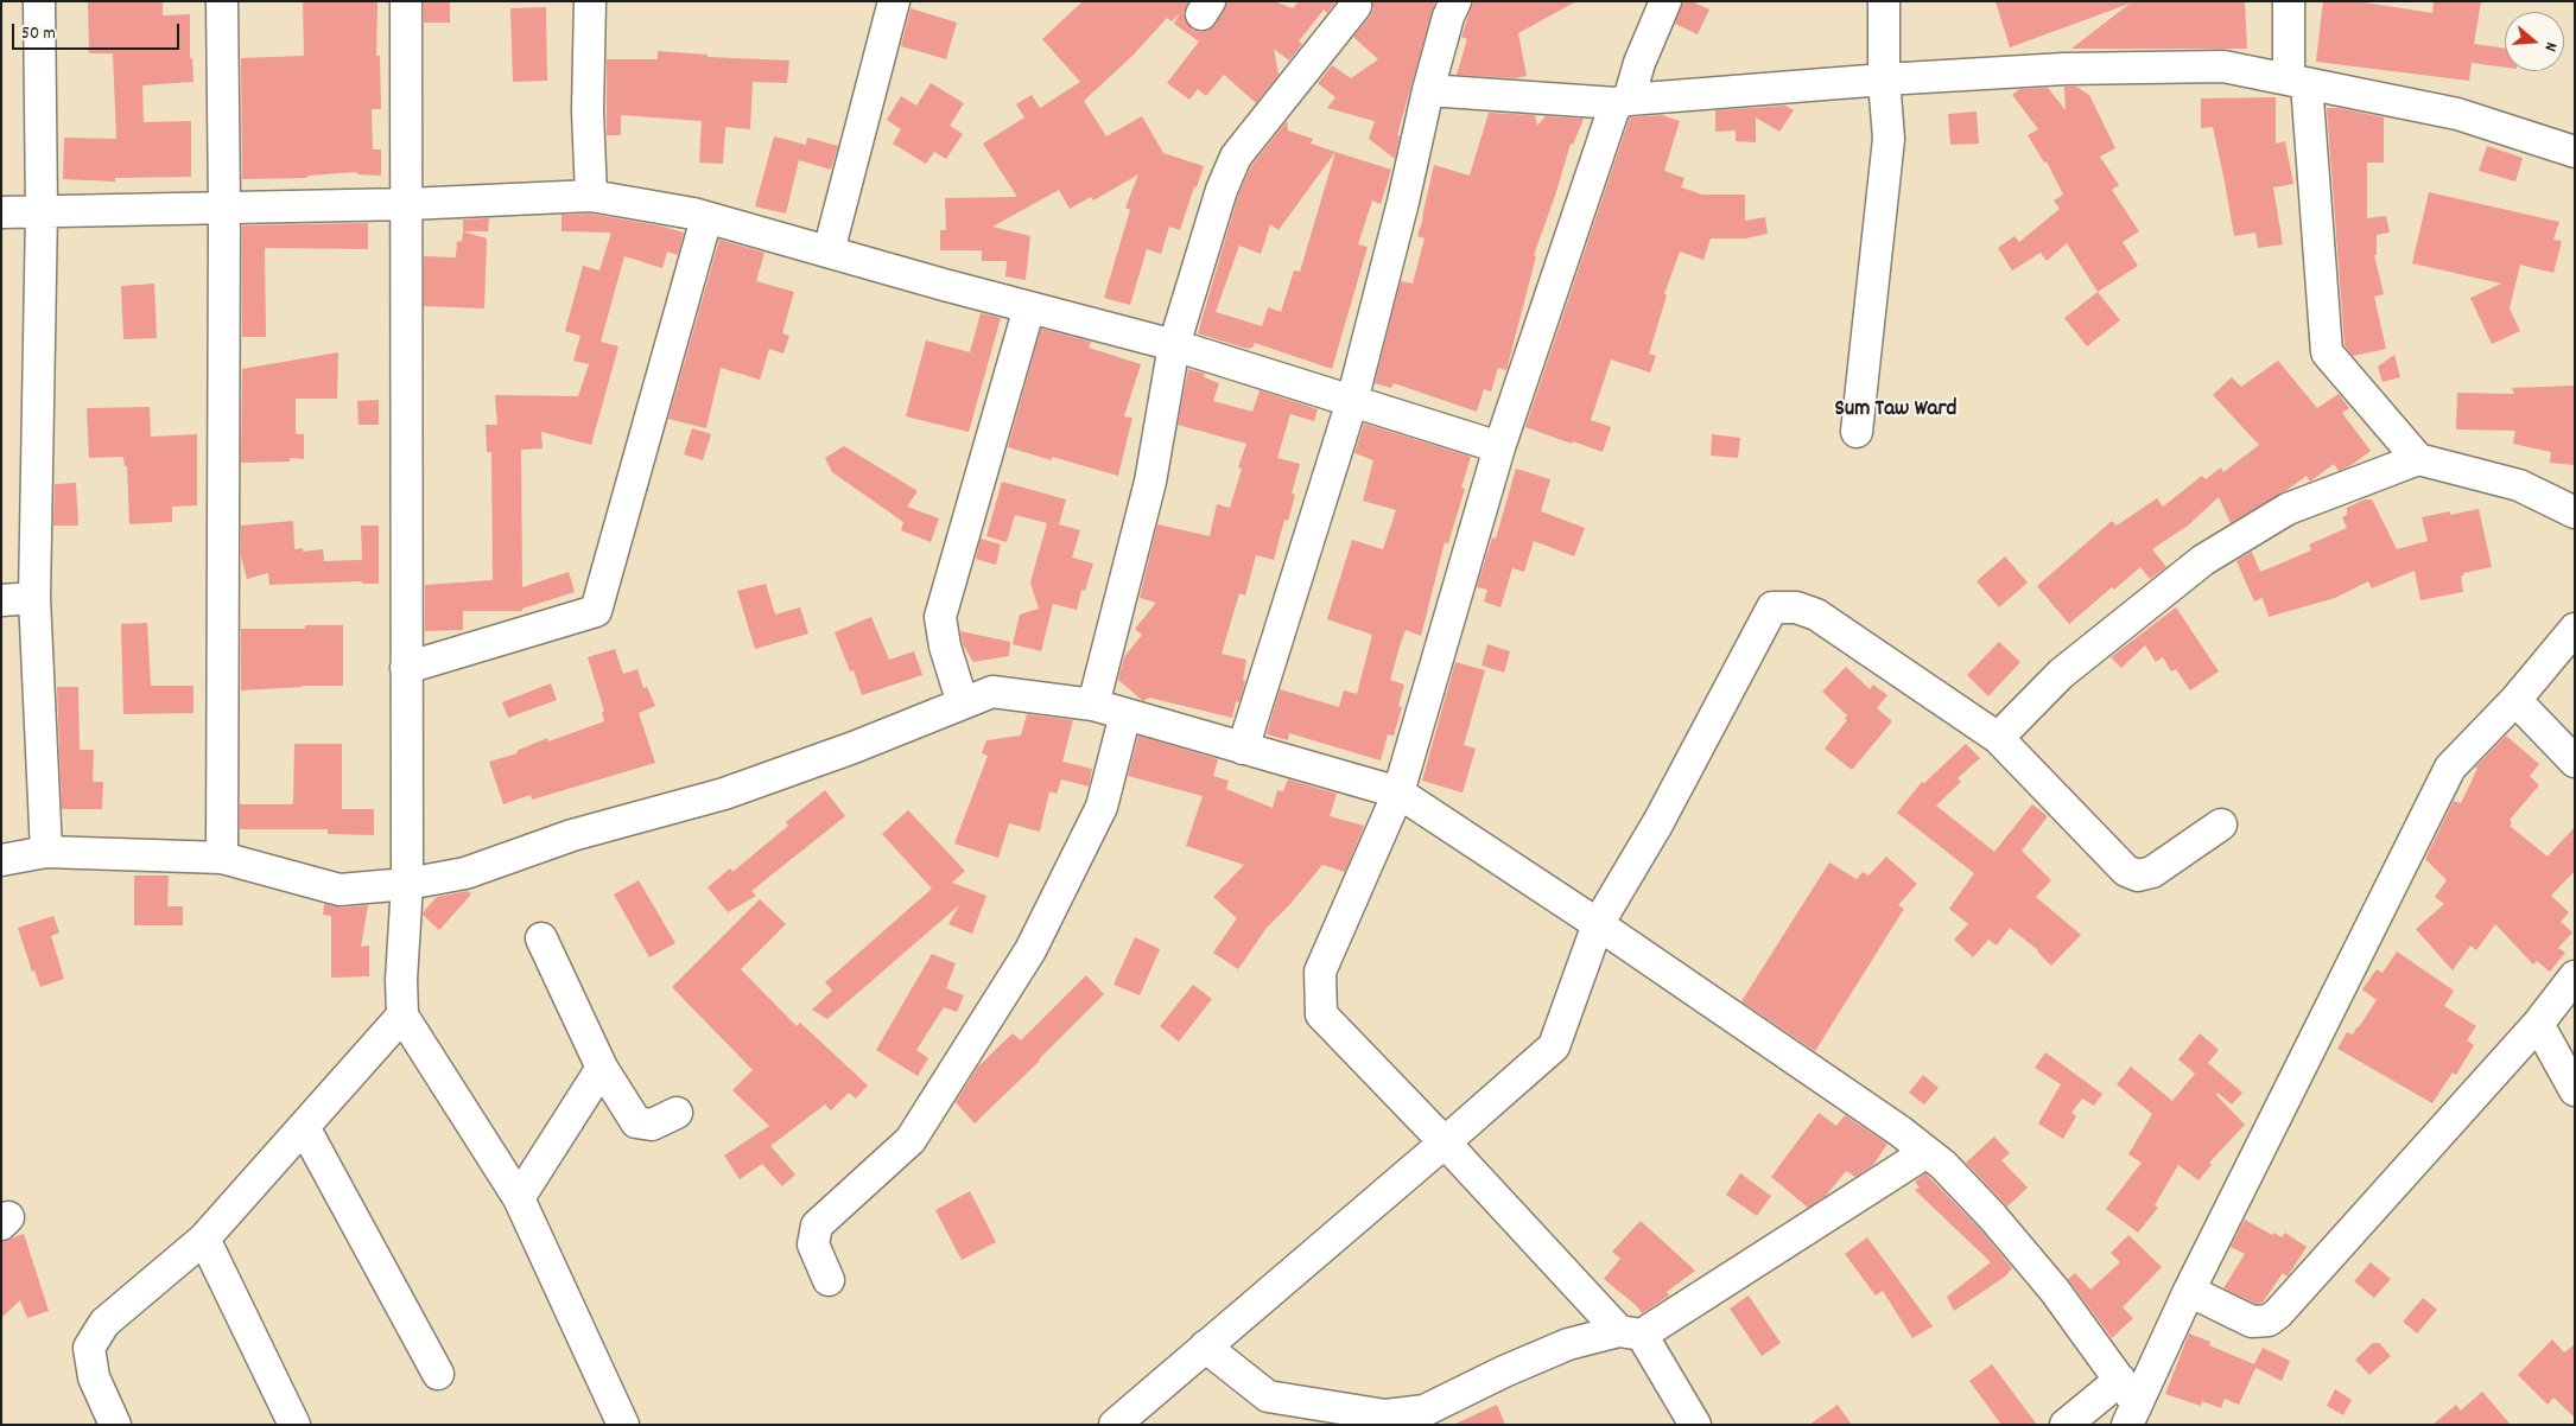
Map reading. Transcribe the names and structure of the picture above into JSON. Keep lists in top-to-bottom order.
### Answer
{
  "districts": ["Sum Taw Ward"],
  "scale_bar": "50 m",
  "north": "right"
}
